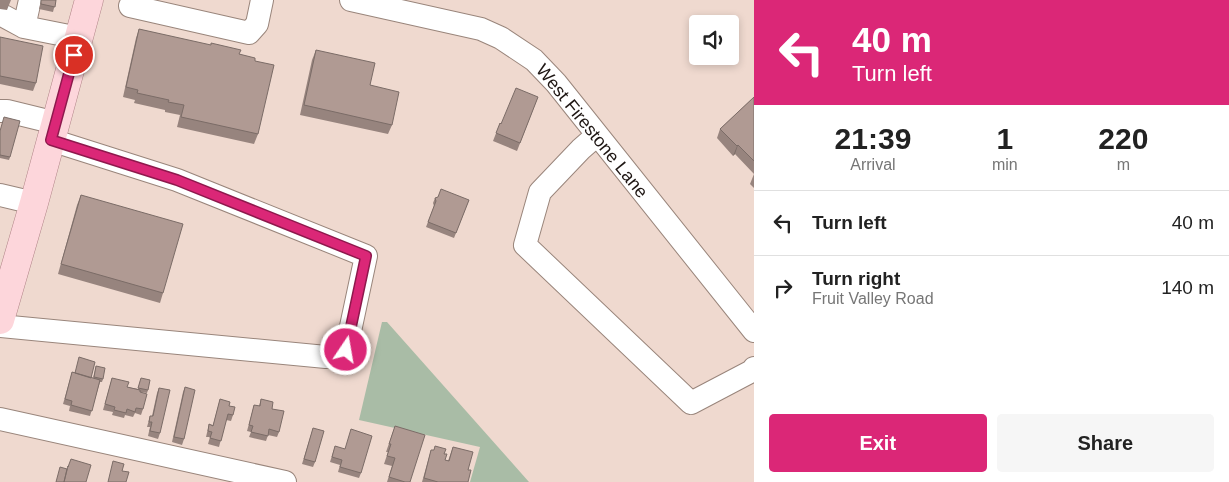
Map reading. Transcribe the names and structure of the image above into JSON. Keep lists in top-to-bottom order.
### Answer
{
  "streets": {
    "street": ["West Firestone Lane"]
  },
  "page": {
    "turn": ["40 m", "Turn left"],
    "eta": [
      "21:39",
      "Arrival",
      "1",
      "min",
      "220",
      "m"
    ],
    "list": [
      {
        "name": "Turn left",
        "value": "40 m"
      },
      {
        "name": "Turn right",
        "note": "Fruit Valley Road",
        "value": "140 m"
      }
    ],
    "buttons": ["Exit", "Share"]
  }
}
